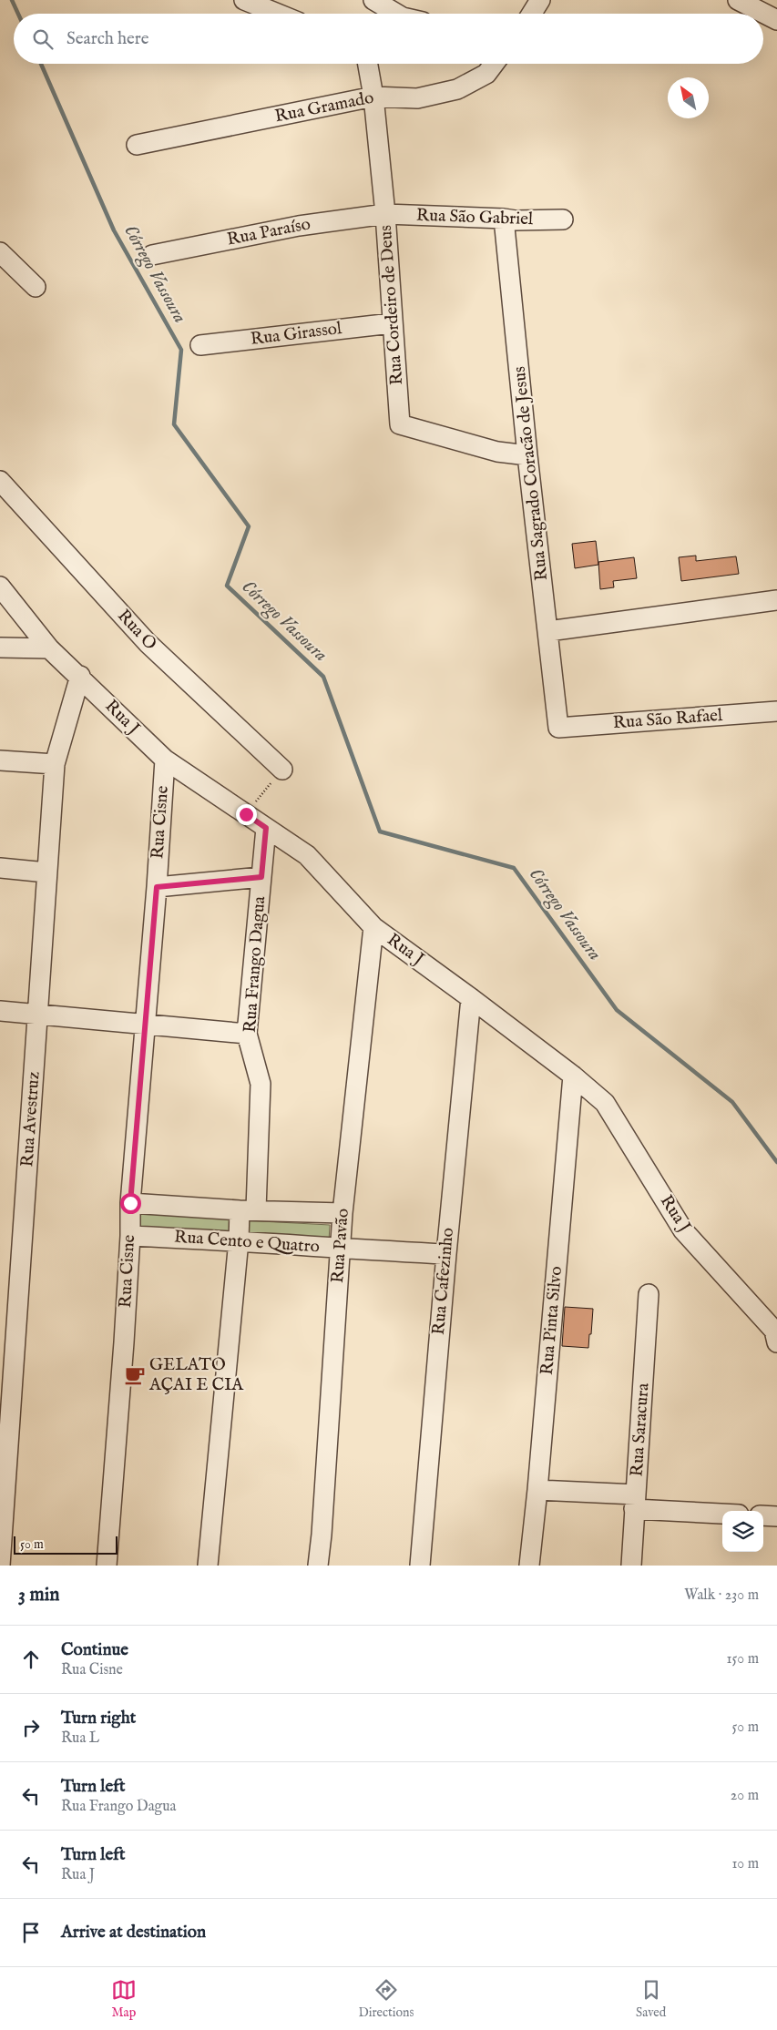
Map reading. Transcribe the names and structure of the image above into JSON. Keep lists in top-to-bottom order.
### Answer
{
  "streets": {
    "street": [
      "Rua Gramado",
      "Rua São Gabriel",
      "Rua Paraíso",
      "Rua Cordeiro de Deus",
      "Rua Girassol",
      "Rua Sagrado Coracão de Jesus",
      "Rua O",
      "Rua J",
      "Rua São Rafael",
      "Rua Cisne",
      "Rua Frango Dagua",
      "Rua Avestruz",
      "Rua Cento e Quatro",
      "Rua Pavão",
      "Rua Cafezinho",
      "Rua Pinta Silvo",
      "Rua Saracura"
    ]
  },
  "crossings": [
    ["Rua Gramado", "Rua Cordeiro de Deus"],
    ["Rua São Gabriel", "Rua Paraíso"],
    ["Rua São Gabriel", "Rua Cordeiro de Deus"],
    ["Rua São Gabriel", "Rua Sagrado Coracão de Jesus"],
    ["Rua Paraíso", "Rua Cordeiro de Deus"],
    ["Rua Cordeiro de Deus", "Rua Girassol"],
    ["Rua Cordeiro de Deus", "Rua Sagrado Coracão de Jesus"],
    ["Rua Sagrado Coracão de Jesus", "Rua São Rafael"],
    ["Rua J", "Rua Cisne"],
    ["Rua J", "Rua Frango Dagua"],
    ["Rua J", "Rua Avestruz"],
    ["Rua J", "Rua Pavão"],
    ["Rua J", "Rua Cafezinho"],
    ["Rua J", "Rua Pinta Silvo"],
    ["Rua Cisne", "Rua Cento e Quatro"],
    ["Rua Frango Dagua", "Rua Cento e Quatro"],
    ["Rua Cento e Quatro", "Rua Pavão"],
    ["Rua Cento e Quatro", "Rua Cafezinho"]
  ],
  "water": ["Córrego Vassoura"],
  "places": {
    "cafe": ["GELATO AÇAI E CIA"]
  },
  "scale_bar": "50 m",
  "north": "top left",
  "page": {
    "search": "Search here",
    "scale": "50 m",
    "heading": ["3 min", "Walk · 230 m"],
    "list": [
      ["Continue", "Rua Cisne", "150 m"],
      ["Turn right", "Rua L", "50 m"],
      ["Turn left", "Rua Frango Dagua", "20 m"],
      ["Turn left", "Rua J", "10 m"],
      "Arrive at destination"
    ],
    "nav": ["Map", "Directions", "Saved"]
  }
}
